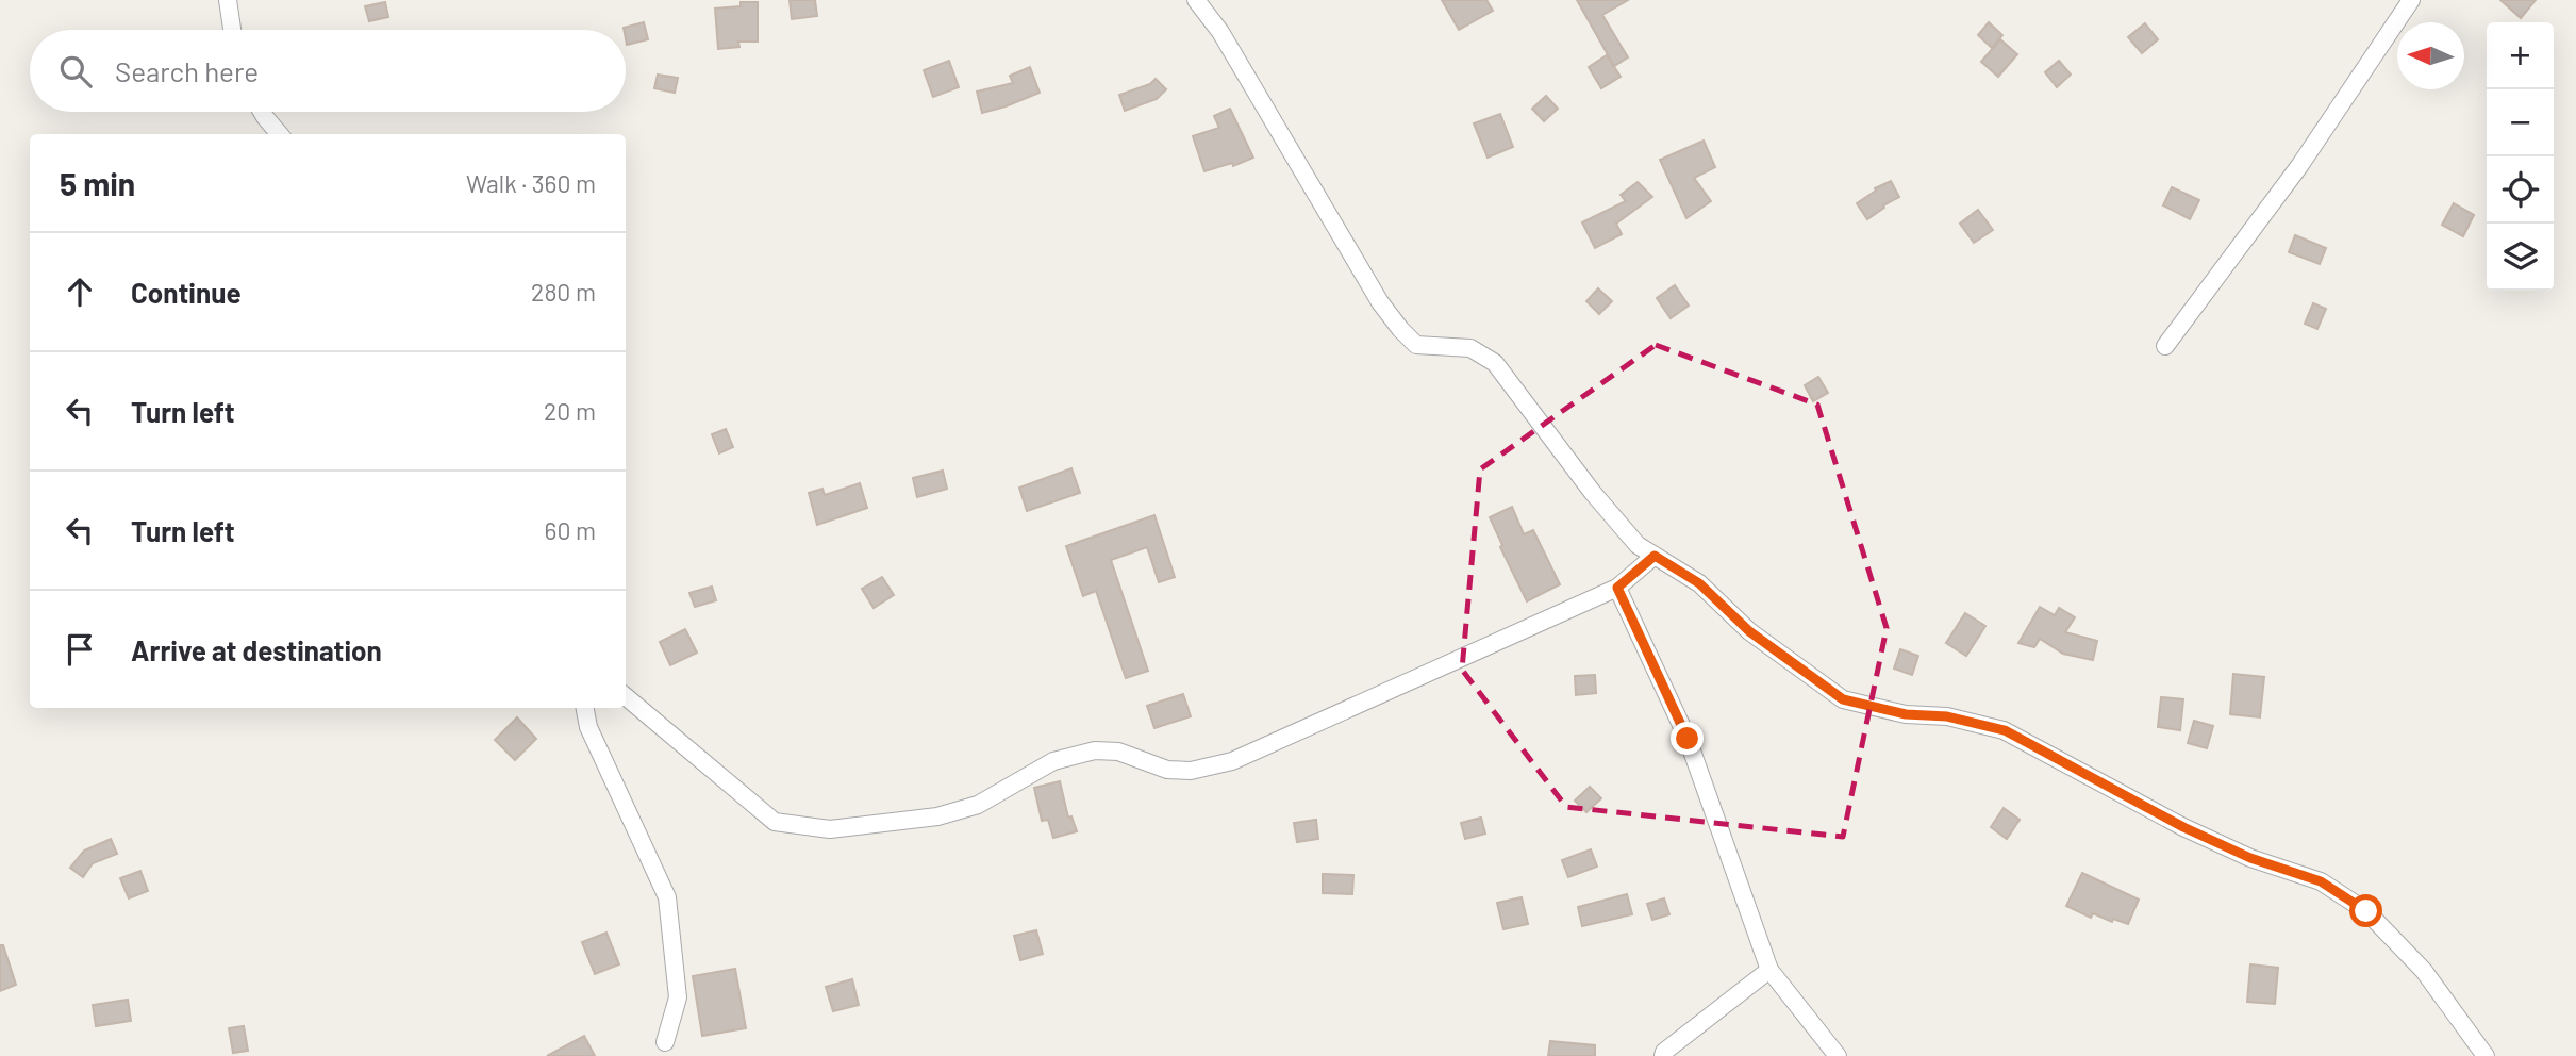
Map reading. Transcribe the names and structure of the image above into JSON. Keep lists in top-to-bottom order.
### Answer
{
  "north": "left",
  "page": {
    "map_buttons": ["+", "−"],
    "search": "Search here",
    "heading": ["5 min", "Walk · 360 m"],
    "list": [
      ["Continue", "280 m"],
      ["Turn left", "20 m"],
      ["Turn left", "60 m"],
      "Arrive at destination"
    ]
  }
}
